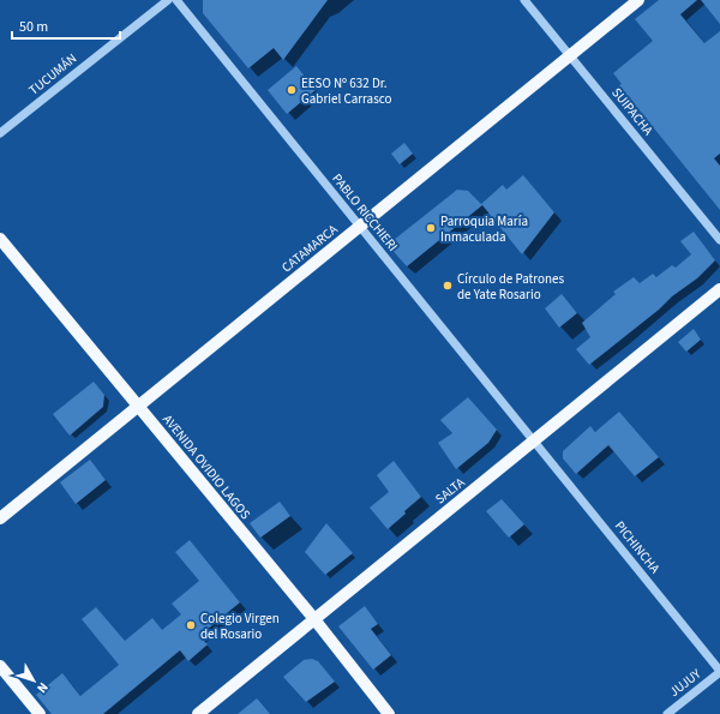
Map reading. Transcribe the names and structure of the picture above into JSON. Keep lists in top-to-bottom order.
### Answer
{
  "streets": {
    "main road": ["CATAMARCA", "AVENIDA OVIDIO LAGOS", "SALTA"],
    "street": [
      "TUCUMÁN",
      "SUIPACHA",
      "PABLO RICCHIERI",
      "PICHINCHA",
      "JUJUY"
    ]
  },
  "crossings": [
    ["SUIPACHA", "CATAMARCA"],
    ["PABLO RICCHIERI", "CATAMARCA"],
    ["PABLO RICCHIERI", "SALTA"],
    ["PABLO RICCHIERI", "PICHINCHA"],
    ["CATAMARCA", "AVENIDA OVIDIO LAGOS"],
    ["AVENIDA OVIDIO LAGOS", "SALTA"],
    ["SALTA", "PICHINCHA"],
    ["PICHINCHA", "JUJUY"]
  ],
  "places": [
    "EESO Nº 632 Dr. Gabriel Carrasco",
    "Parroquia María Inmaculada",
    "Círculo de Patrones de Yate Rosario",
    "Colegio Virgen del Rosario"
  ],
  "scale_bar": "50 m",
  "north": "bottom right"
}
